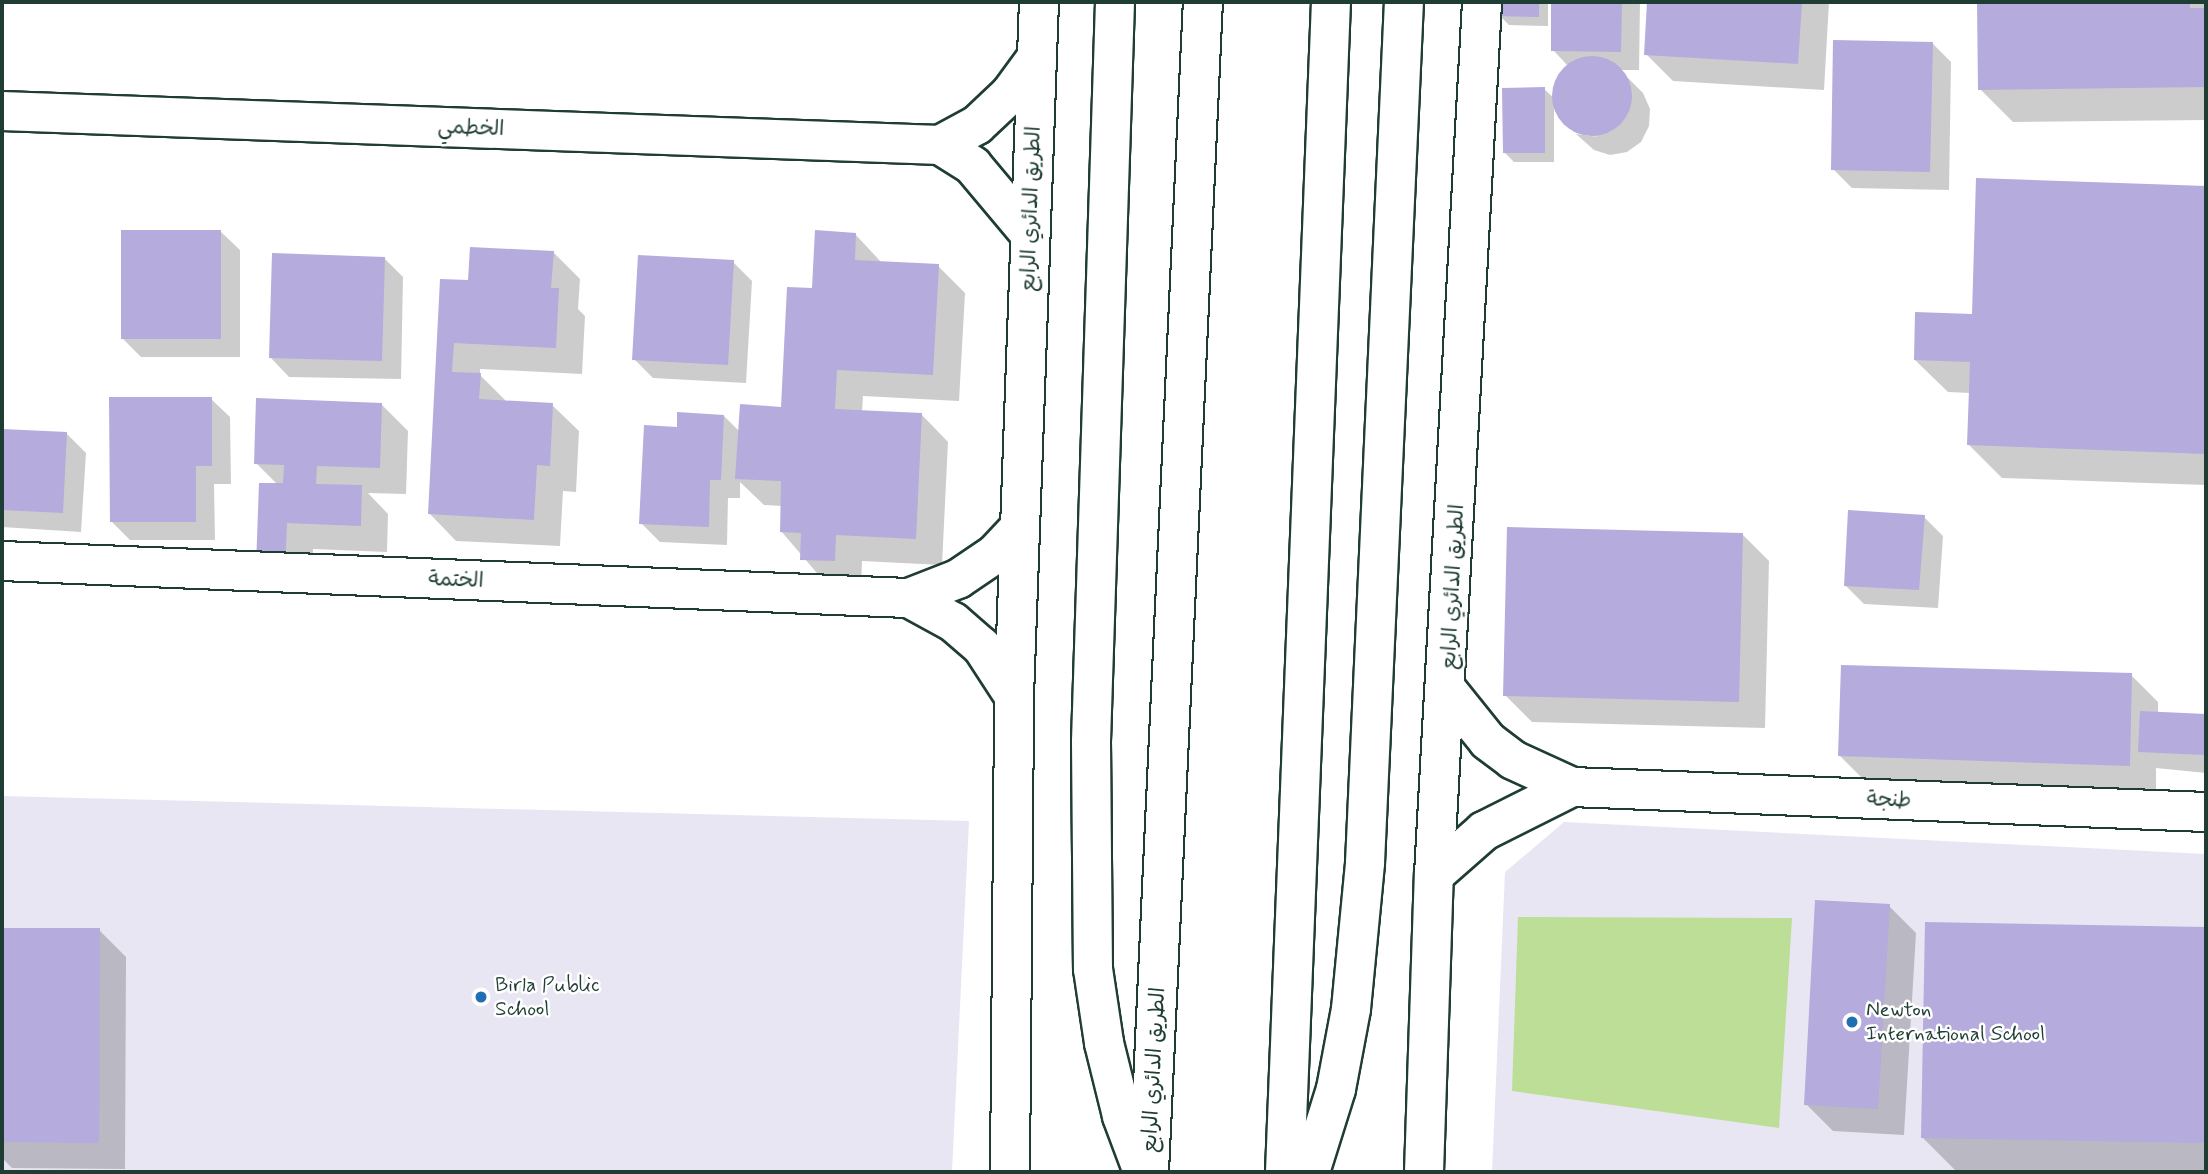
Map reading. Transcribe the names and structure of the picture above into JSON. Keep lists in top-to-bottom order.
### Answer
{
  "streets": {
    "street": [
      "الخطمي",
      "الطريق الدائري الرابع",
      "الختمة",
      "طنجة"
    ]
  },
  "crossings": [
    ["الطريق الدائري الرابع", "الختمة"],
    ["الطريق الدائري الرابع", "طنجة"]
  ],
  "places": ["Birla Public School", "Newton International School"]
}
